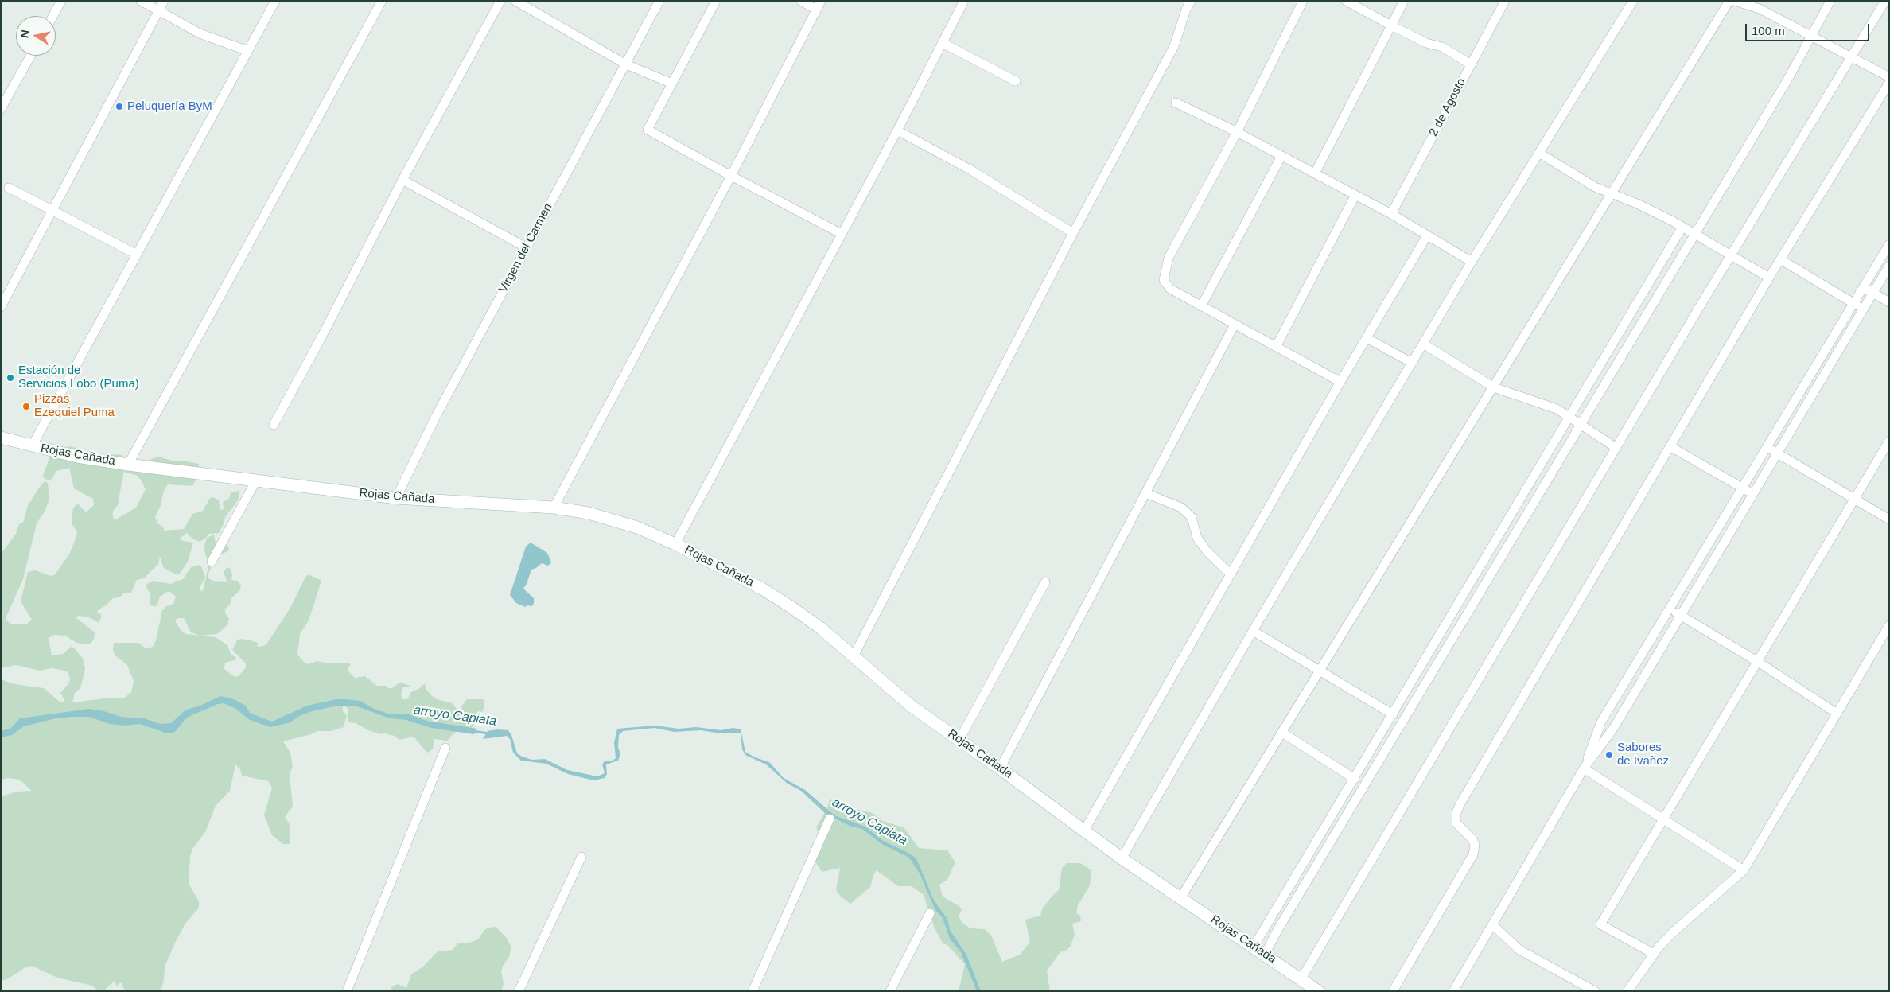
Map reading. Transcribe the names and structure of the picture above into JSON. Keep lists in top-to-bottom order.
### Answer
{
  "streets": {
    "main road": ["Rojas Cañada"],
    "street": ["2 de Agosto", "Virgen del Carmen"]
  },
  "crossings": [
    ["Virgen del Carmen", "Rojas Cañada"]
  ],
  "water": ["arroyo Capiata"],
  "places": [
    "Peluquería ByM",
    "Estación de Servicios Lobo (Puma)",
    "Pizzas Ezequiel Puma",
    "Sabores de Ivañez"
  ],
  "scale_bar": "100 m",
  "north": "left"
}
